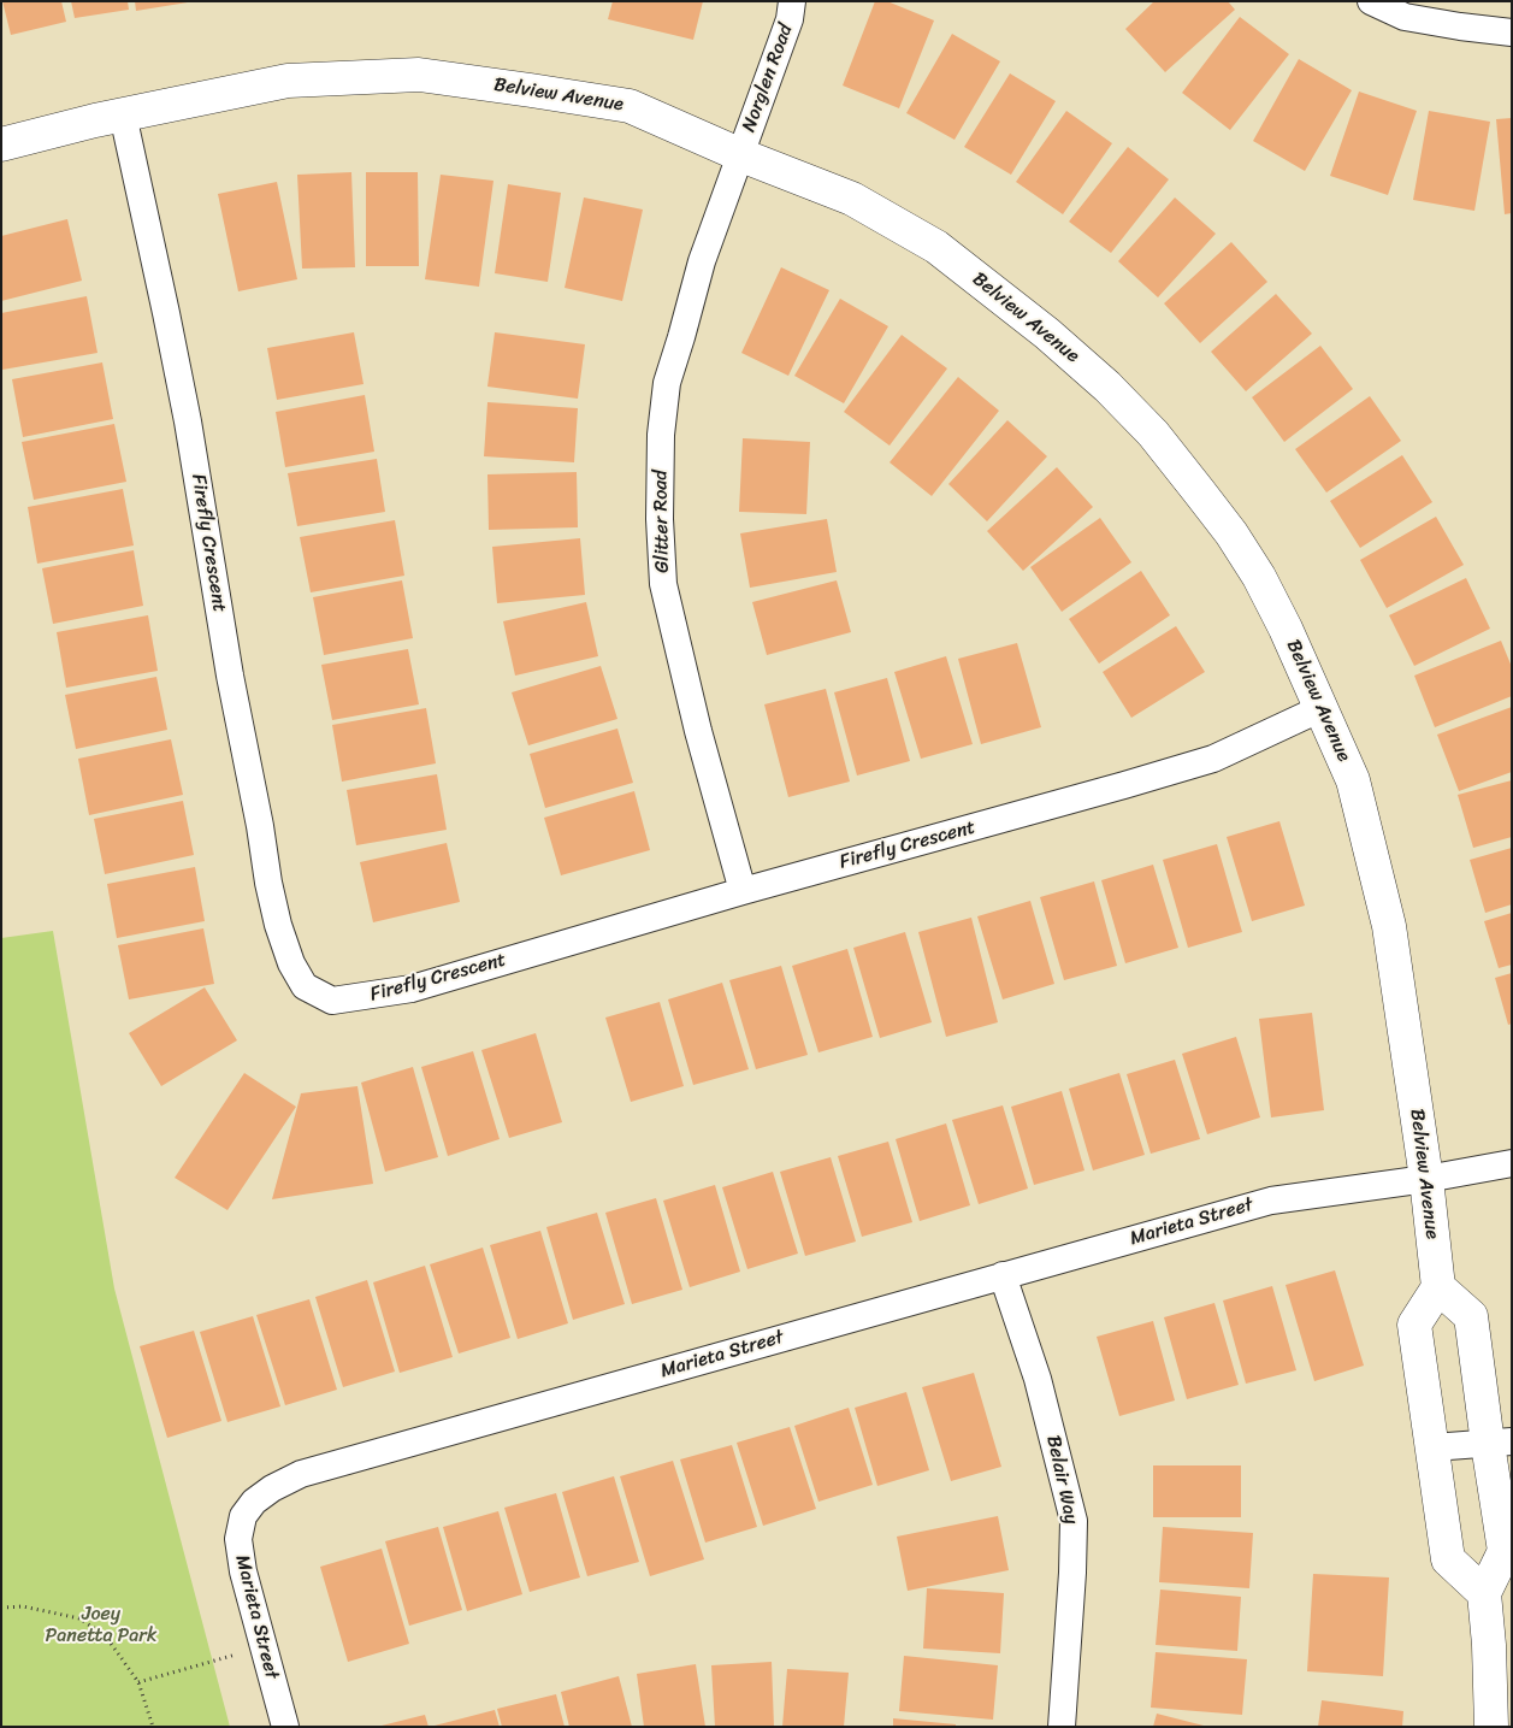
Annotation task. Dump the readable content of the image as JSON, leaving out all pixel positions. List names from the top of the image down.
{
  "streets": {
    "street": [
      "Norglen Road",
      "Belview Avenue",
      "Glitter Road",
      "Firefly Crescent",
      "Marieta Street",
      "Belair Way"
    ]
  },
  "crossings": [
    ["Norglen Road", "Belview Avenue"],
    ["Norglen Road", "Glitter Road"],
    ["Belview Avenue", "Glitter Road"],
    ["Belview Avenue", "Firefly Crescent"],
    ["Belview Avenue", "Marieta Street"],
    ["Glitter Road", "Firefly Crescent"],
    ["Marieta Street", "Belair Way"]
  ],
  "parks": ["Joey Panetta Park"]
}
